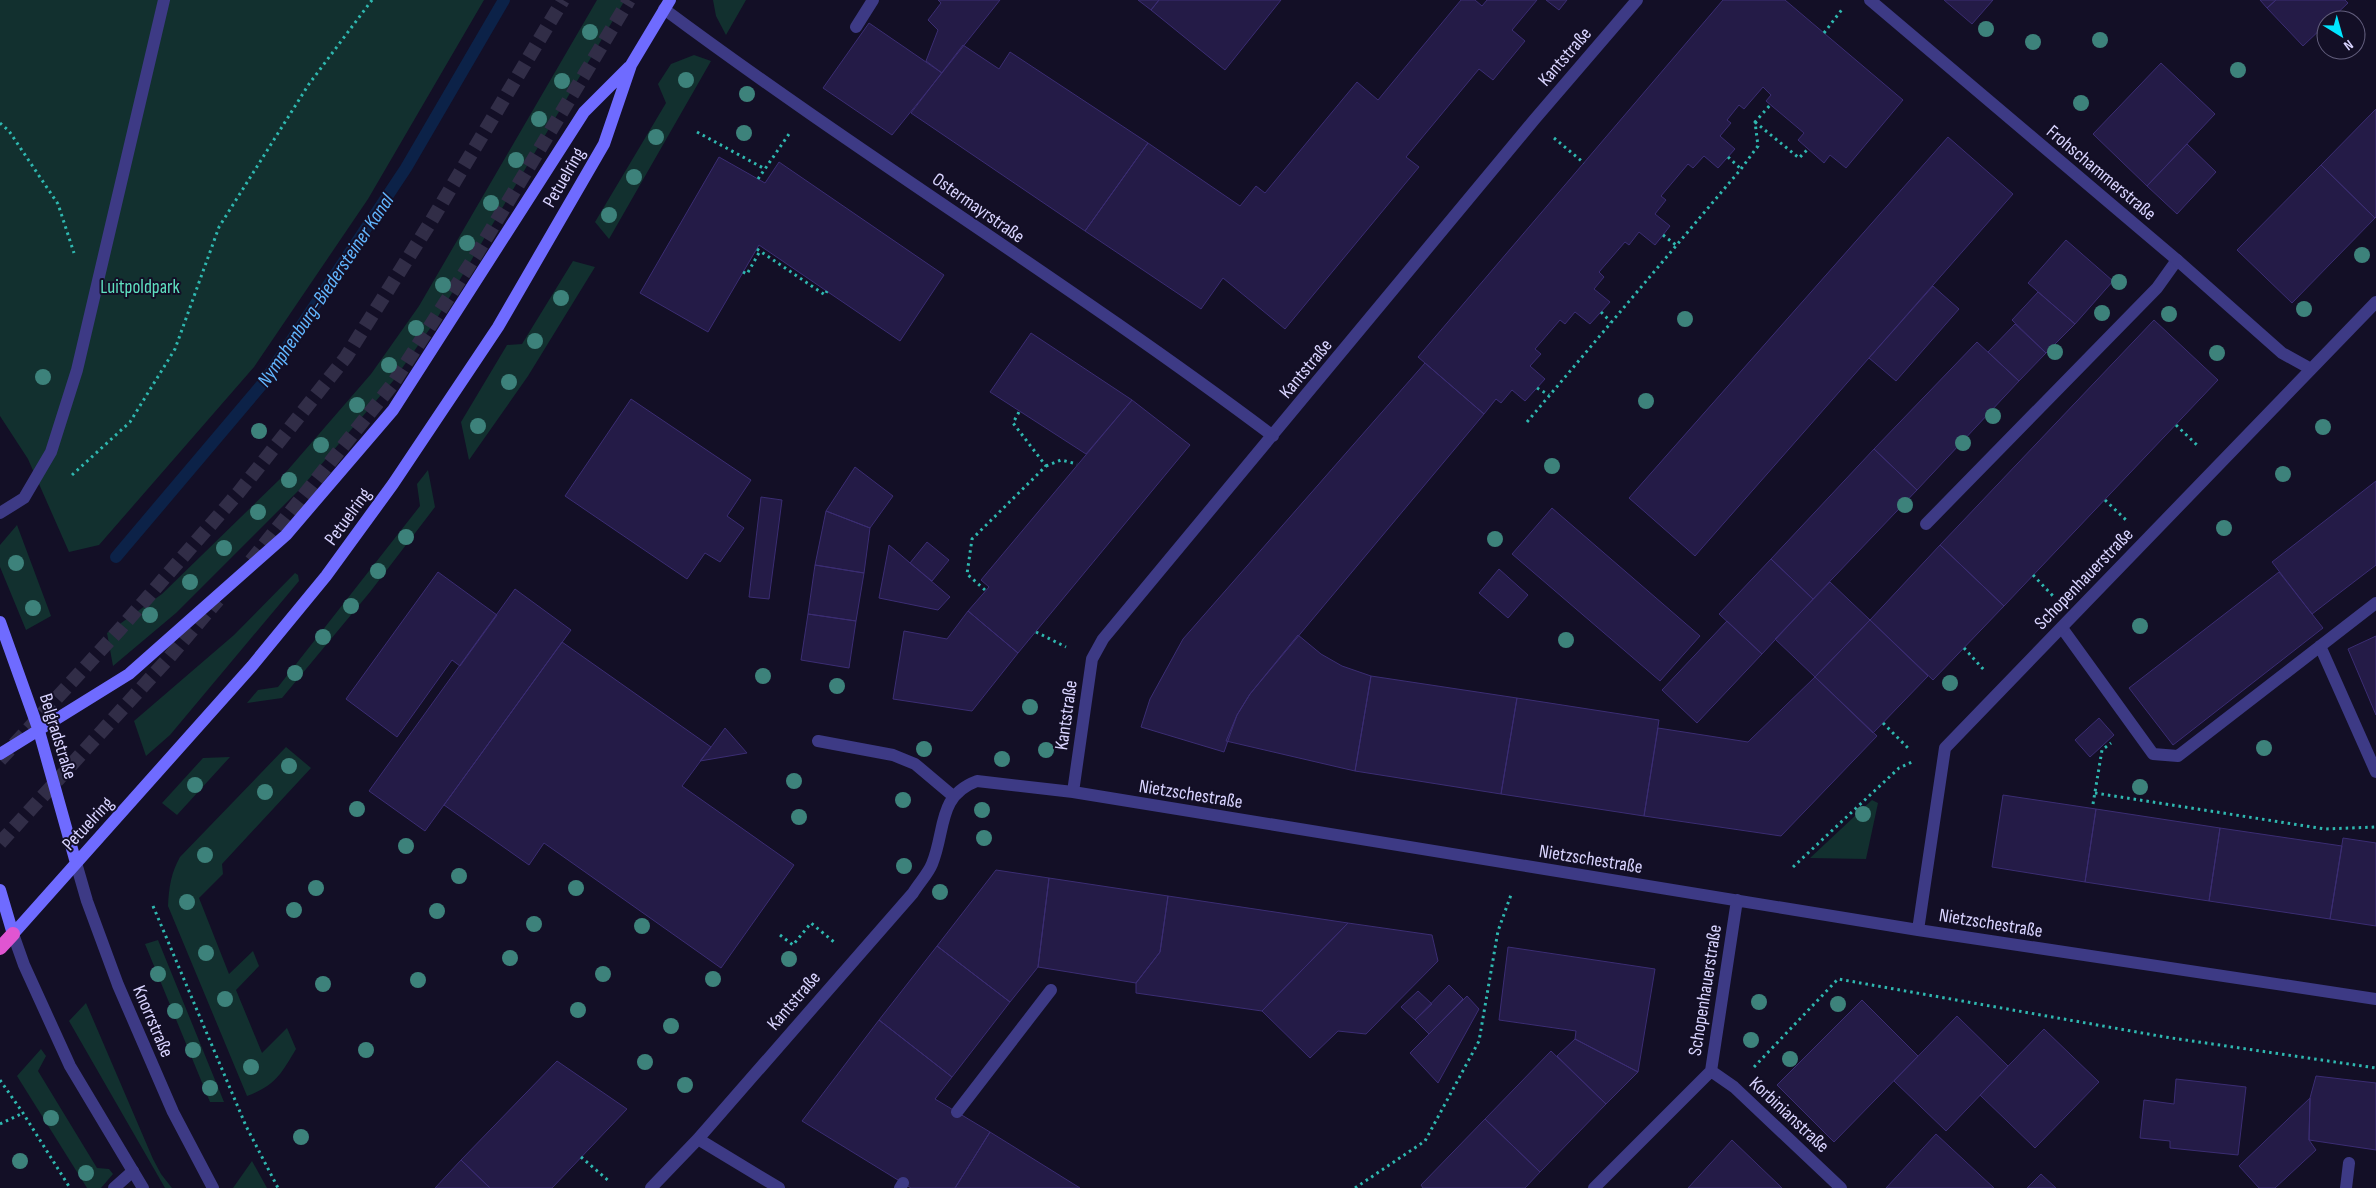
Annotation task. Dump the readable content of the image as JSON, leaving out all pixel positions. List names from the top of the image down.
{
  "streets": {
    "main road": ["Petuelring", "Belgradstraße"],
    "street": [
      "Kantstraße",
      "Frohschammerstraße",
      "Ostermayrstraße",
      "Schopenhauerstraße",
      "Nietzschestraße",
      "Knorrstraße",
      "Korbinianstraße"
    ]
  },
  "crossings": [
    ["Kantstraße", "Ostermayrstraße"],
    ["Kantstraße", "Nietzschestraße"],
    ["Frohschammerstraße", "Schopenhauerstraße"],
    ["Petuelring", "Ostermayrstraße"],
    ["Petuelring", "Belgradstraße"],
    ["Petuelring", "Knorrstraße"],
    ["Schopenhauerstraße", "Nietzschestraße"],
    ["Schopenhauerstraße", "Korbinianstraße"],
    ["Belgradstraße", "Knorrstraße"]
  ],
  "water": ["Nymphenburg-Biedersteiner Kanal"],
  "parks": ["Luitpoldpark"],
  "north": "bottom right"
}
